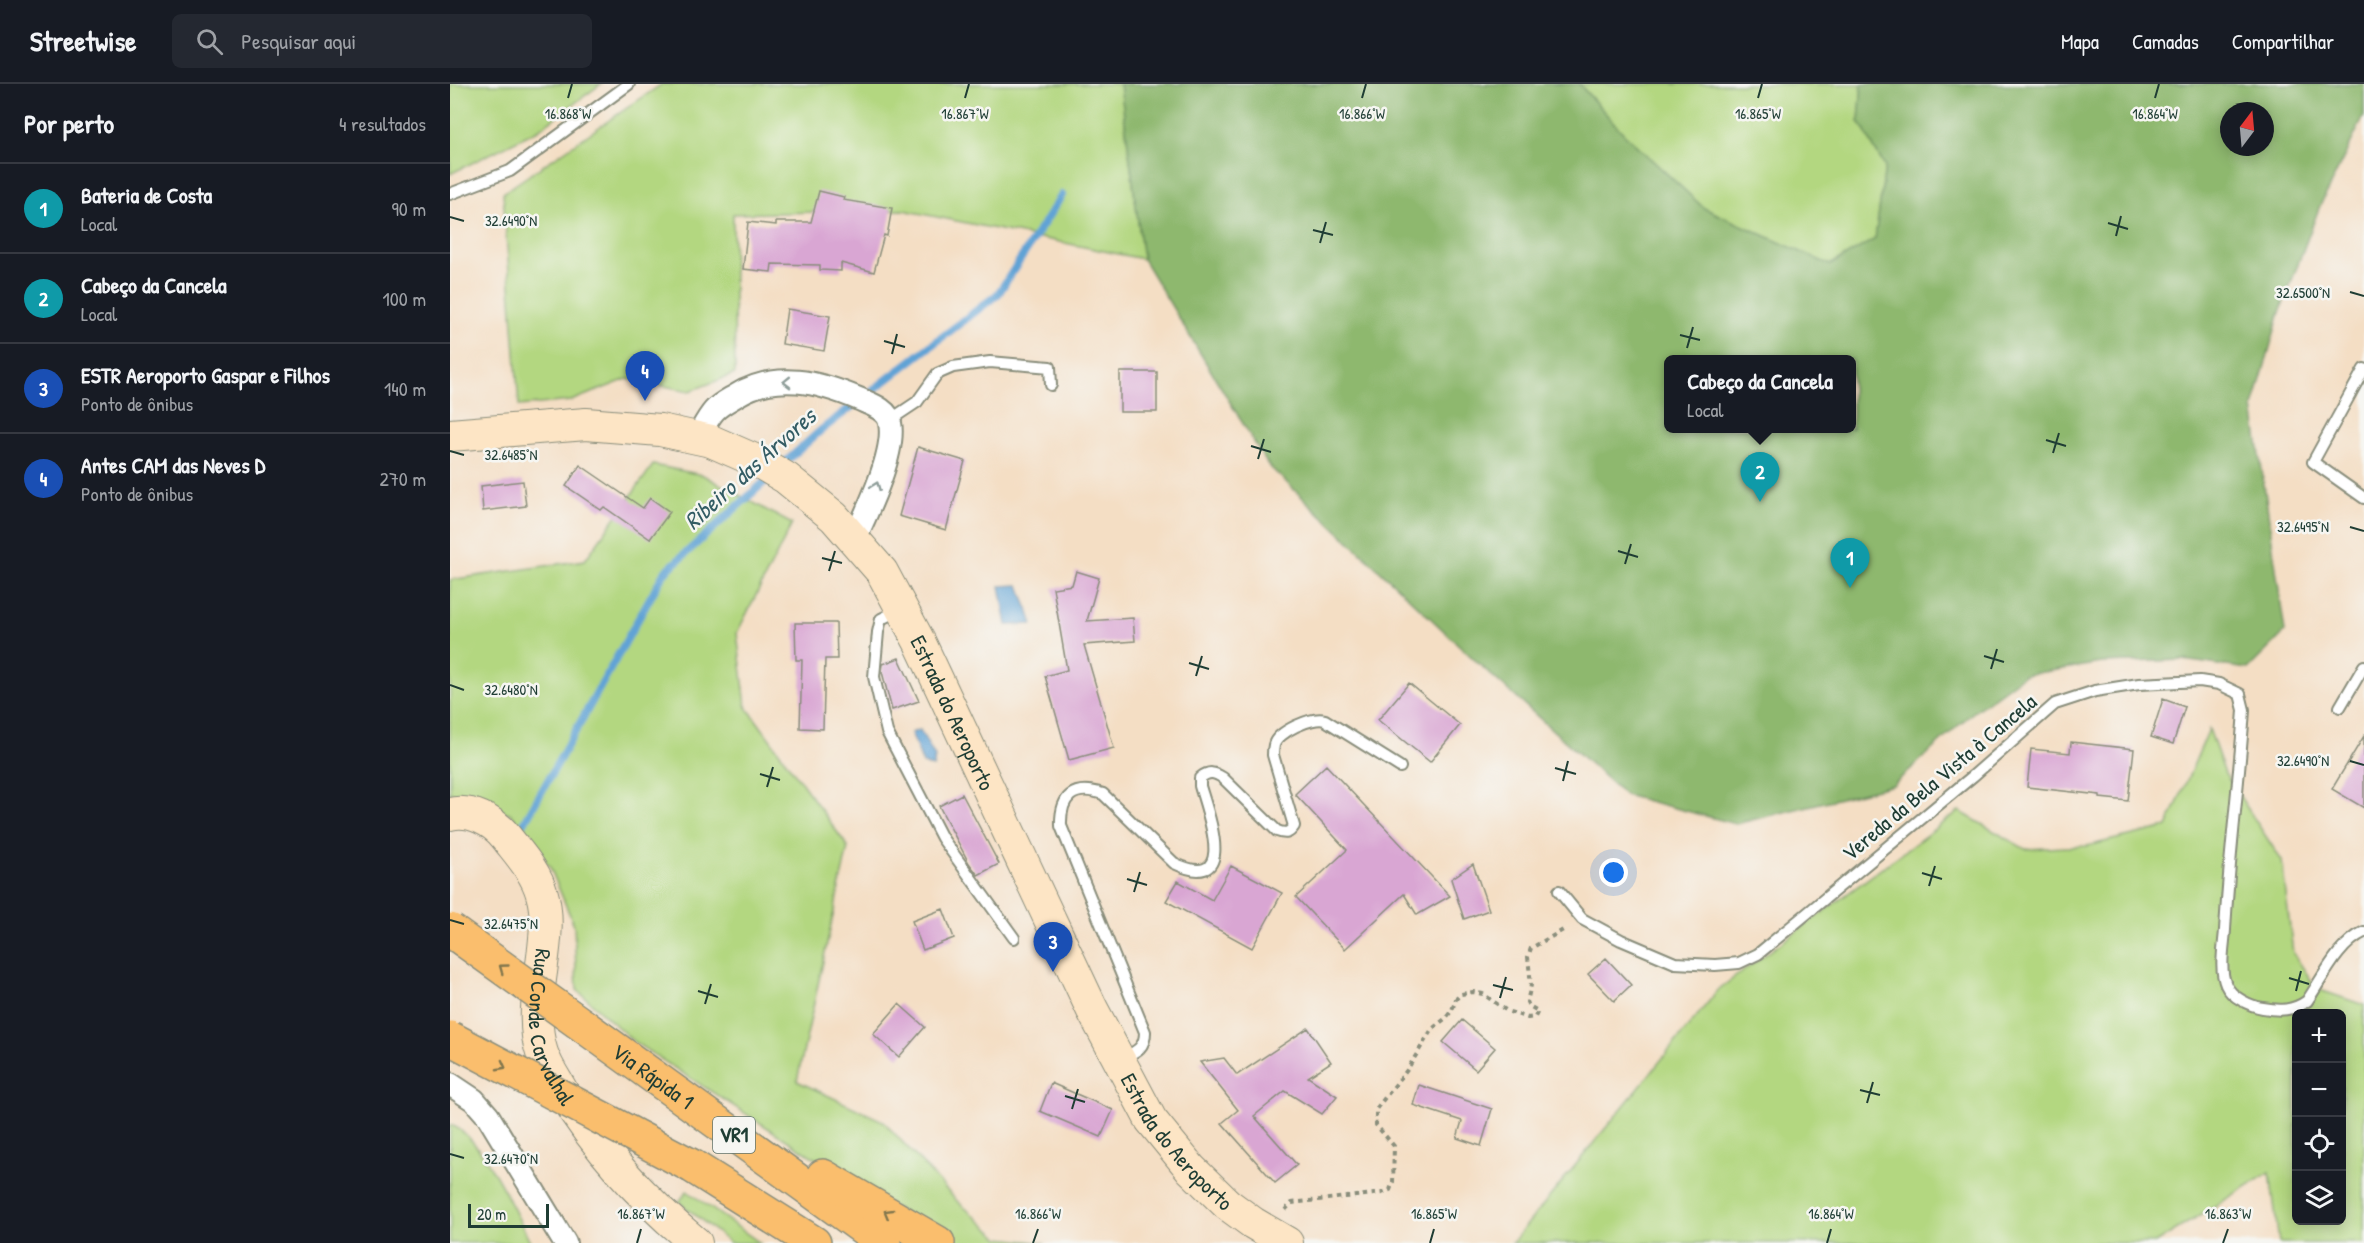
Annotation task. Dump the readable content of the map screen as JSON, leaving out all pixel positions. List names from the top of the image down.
{
  "streets": {
    "highway": ["Via Rápida 1", "VR1"],
    "main road": ["Estrada do Aeroporto", "Rua Conde Carvalhal"],
    "lane": ["Vereda da Bela Vista à Cancela"]
  },
  "water": ["Ribeiro das Árvores"],
  "scale_bar": "20 m",
  "north": "top",
  "page": {
    "header": "Streetwise",
    "search": "Pesquisar aqui",
    "nav": ["Mapa", "Camadas", "Compartilhar"],
    "heading": ["Por perto", "4 resultados"],
    "list": [
      {
        "mark": "1",
        "name": "Bateria de Costa",
        "note": "Local",
        "value": "90 m"
      },
      {
        "mark": "2",
        "name": "Cabeço da Cancela",
        "note": "Local",
        "value": "100 m"
      },
      {
        "mark": "3",
        "name": "ESTR Aeroporto Gaspar e Filhos",
        "note": "Ponto de ônibus",
        "value": "140 m"
      },
      {
        "mark": "4",
        "name": "Antes CAM das Neves D",
        "note": "Ponto de ônibus",
        "value": "270 m"
      }
    ],
    "pins": [
      "4",
      "2",
      "1",
      "3"
    ],
    "popup": ["Cabeço da Cancela", "Local"],
    "map_buttons": ["+", "−"],
    "scale": "20 m"
  },
  "coordinates": [
    "16.868°W",
    "16.867°W",
    "16.866°W",
    "16.865°W",
    "16.864°W",
    "32.6490°N",
    "32.6500°N",
    "32.6485°N",
    "32.6495°N",
    "32.6480°N",
    "32.6475°N",
    "32.6470°N",
    "16.863°W"
  ]
}
